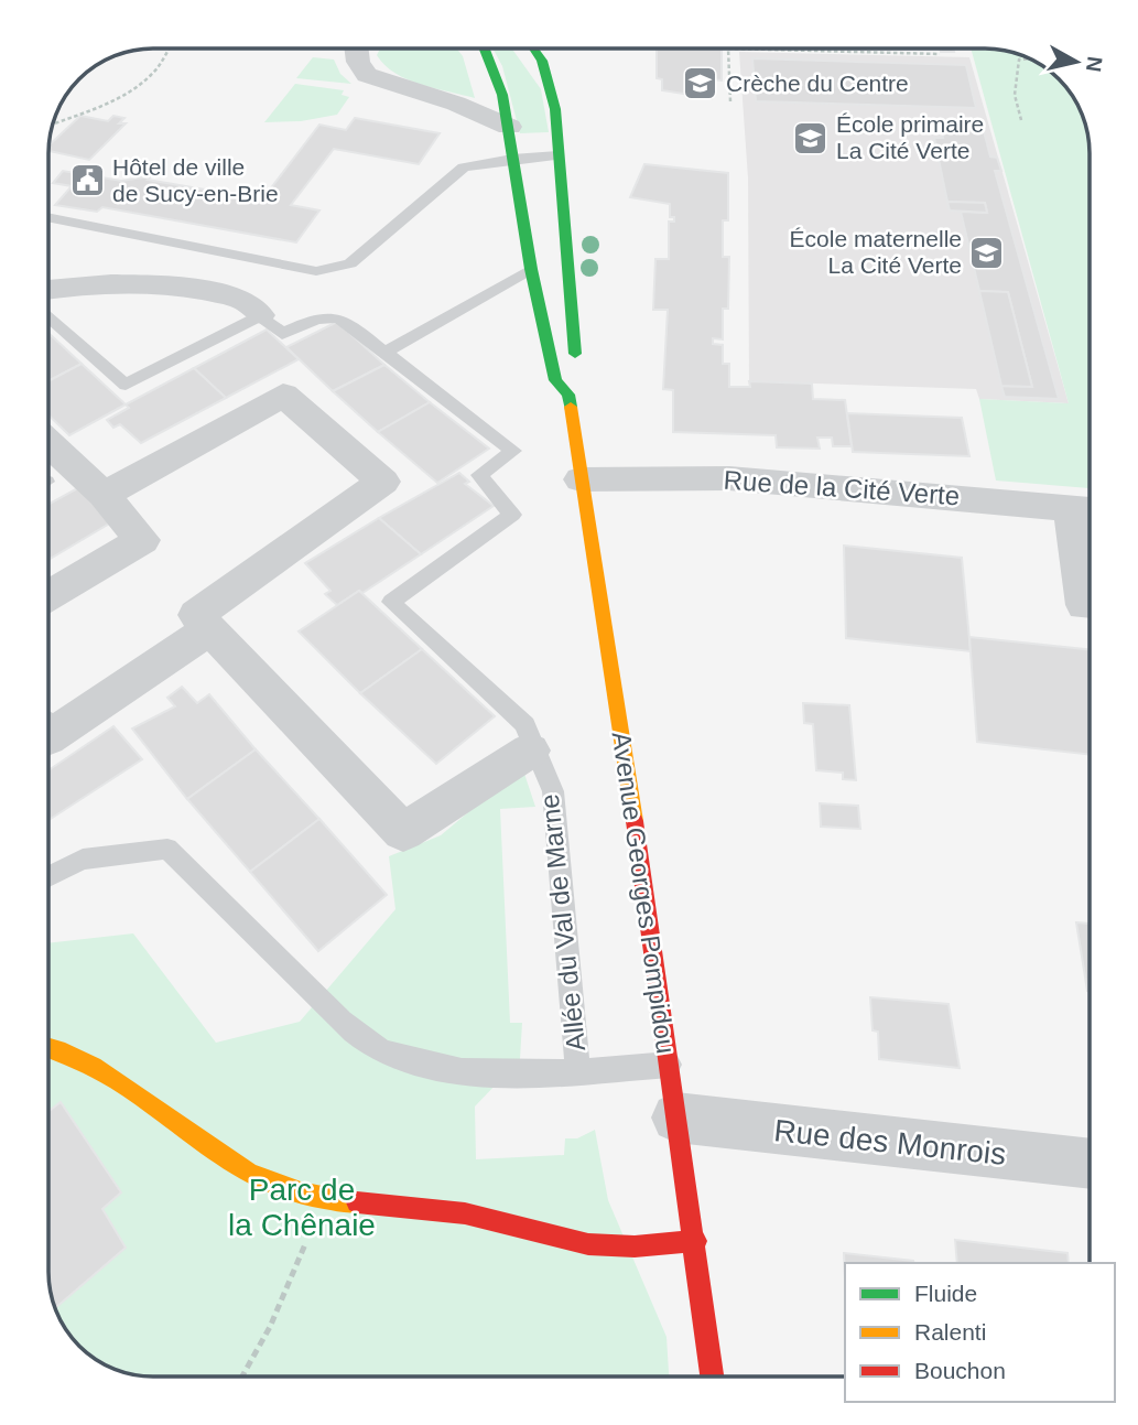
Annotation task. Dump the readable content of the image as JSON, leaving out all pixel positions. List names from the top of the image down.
{
  "streets": {
    "street": [
      "Rue de la Cité Verte",
      "Avenue Georges Pompidou",
      "Allée du Val de Marne",
      "Rue des Monrois"
    ]
  },
  "crossings": [
    ["Rue de la Cité Verte", "Avenue Georges Pompidou"],
    ["Avenue Georges Pompidou", "Allée du Val de Marne"],
    ["Avenue Georges Pompidou", "Rue des Monrois"]
  ],
  "parks": ["Parc de la Chênaie"],
  "places": {
    "school or university": ["Crèche du Centre", "École primaire La Cité Verte", "École maternelle La Cité Verte"],
    "public building": ["Hôtel de ville de Sucy-en-Brie"]
  },
  "legend": ["Fluide", "Ralenti", "Bouchon"],
  "north": "right"
}
